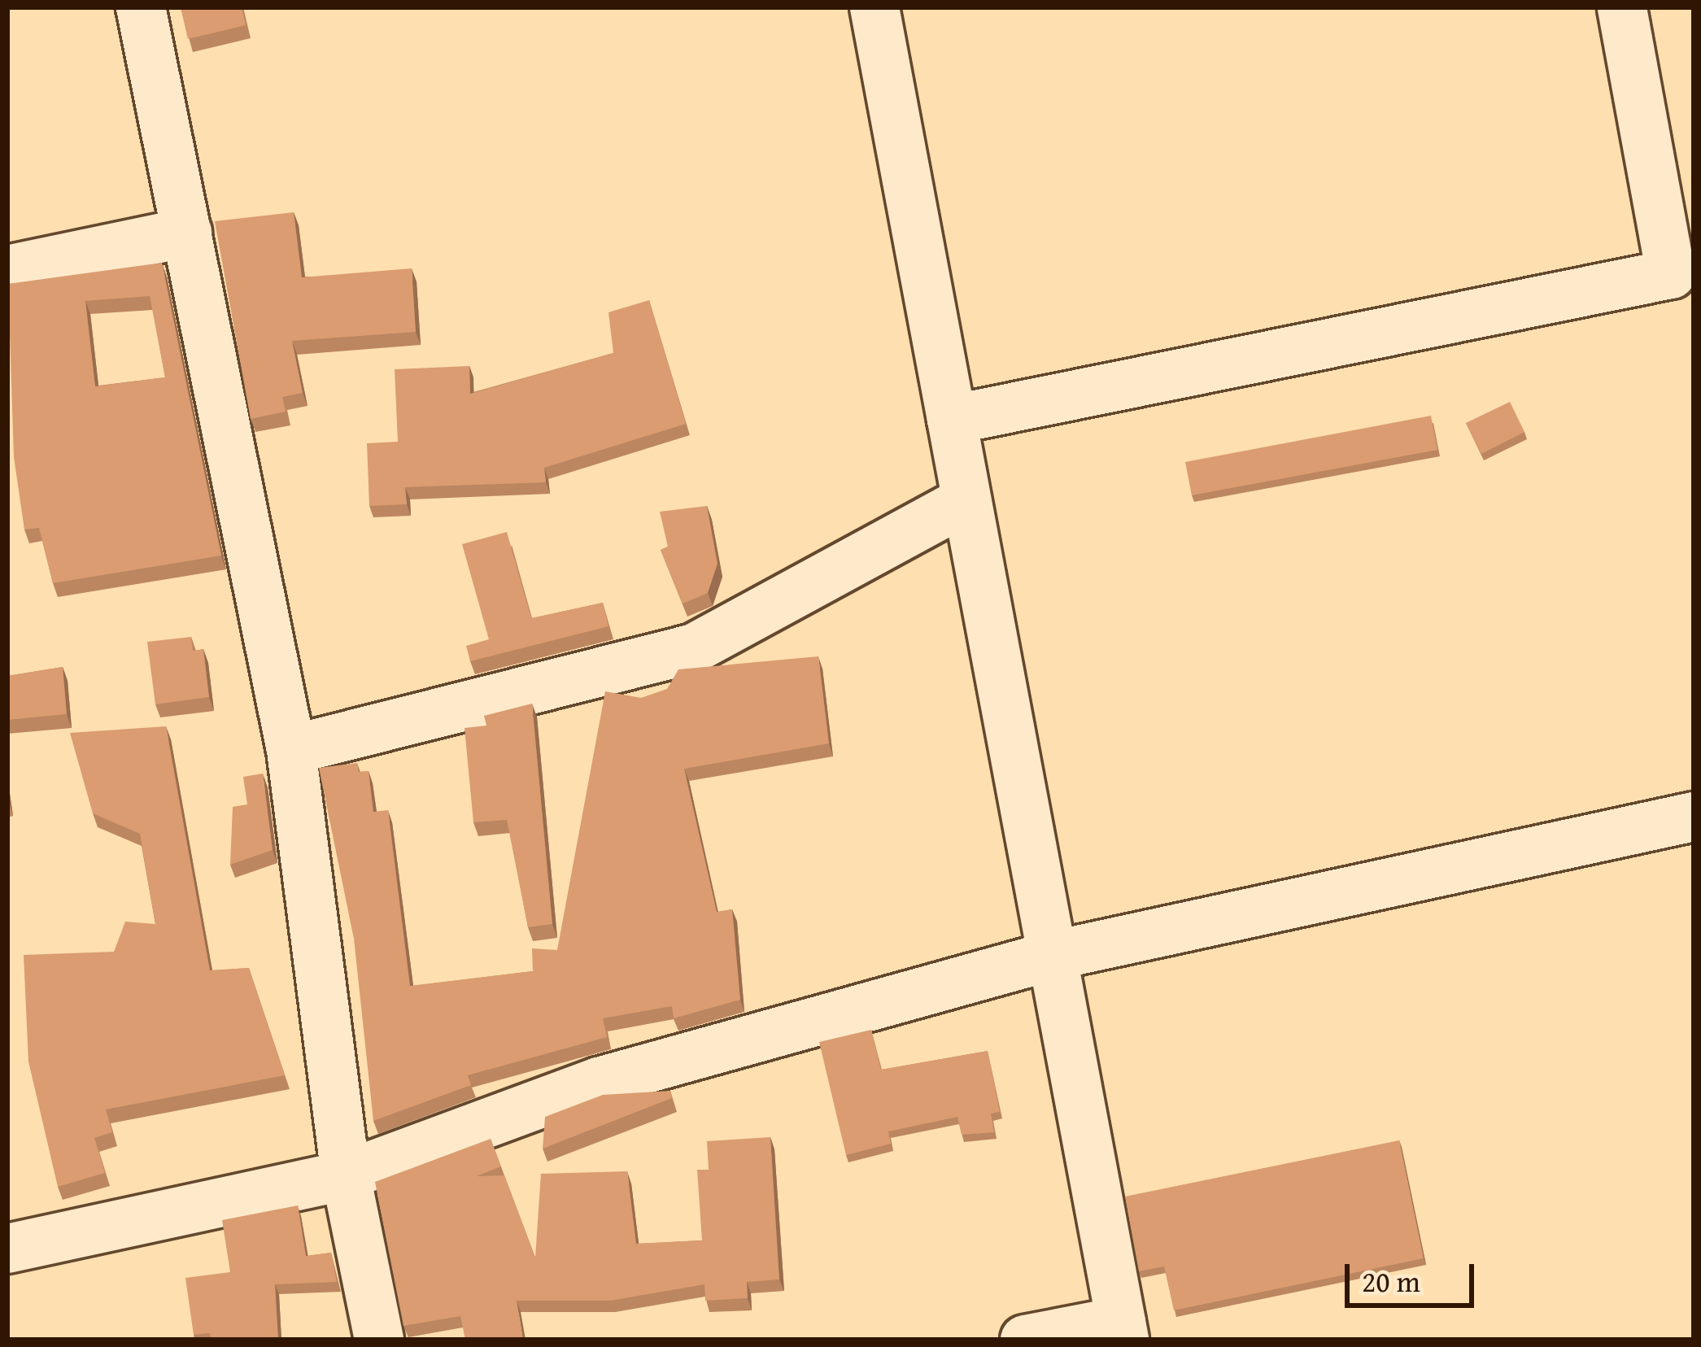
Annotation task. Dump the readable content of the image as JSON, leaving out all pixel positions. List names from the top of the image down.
{
  "scale_bar": "20 m"
}
